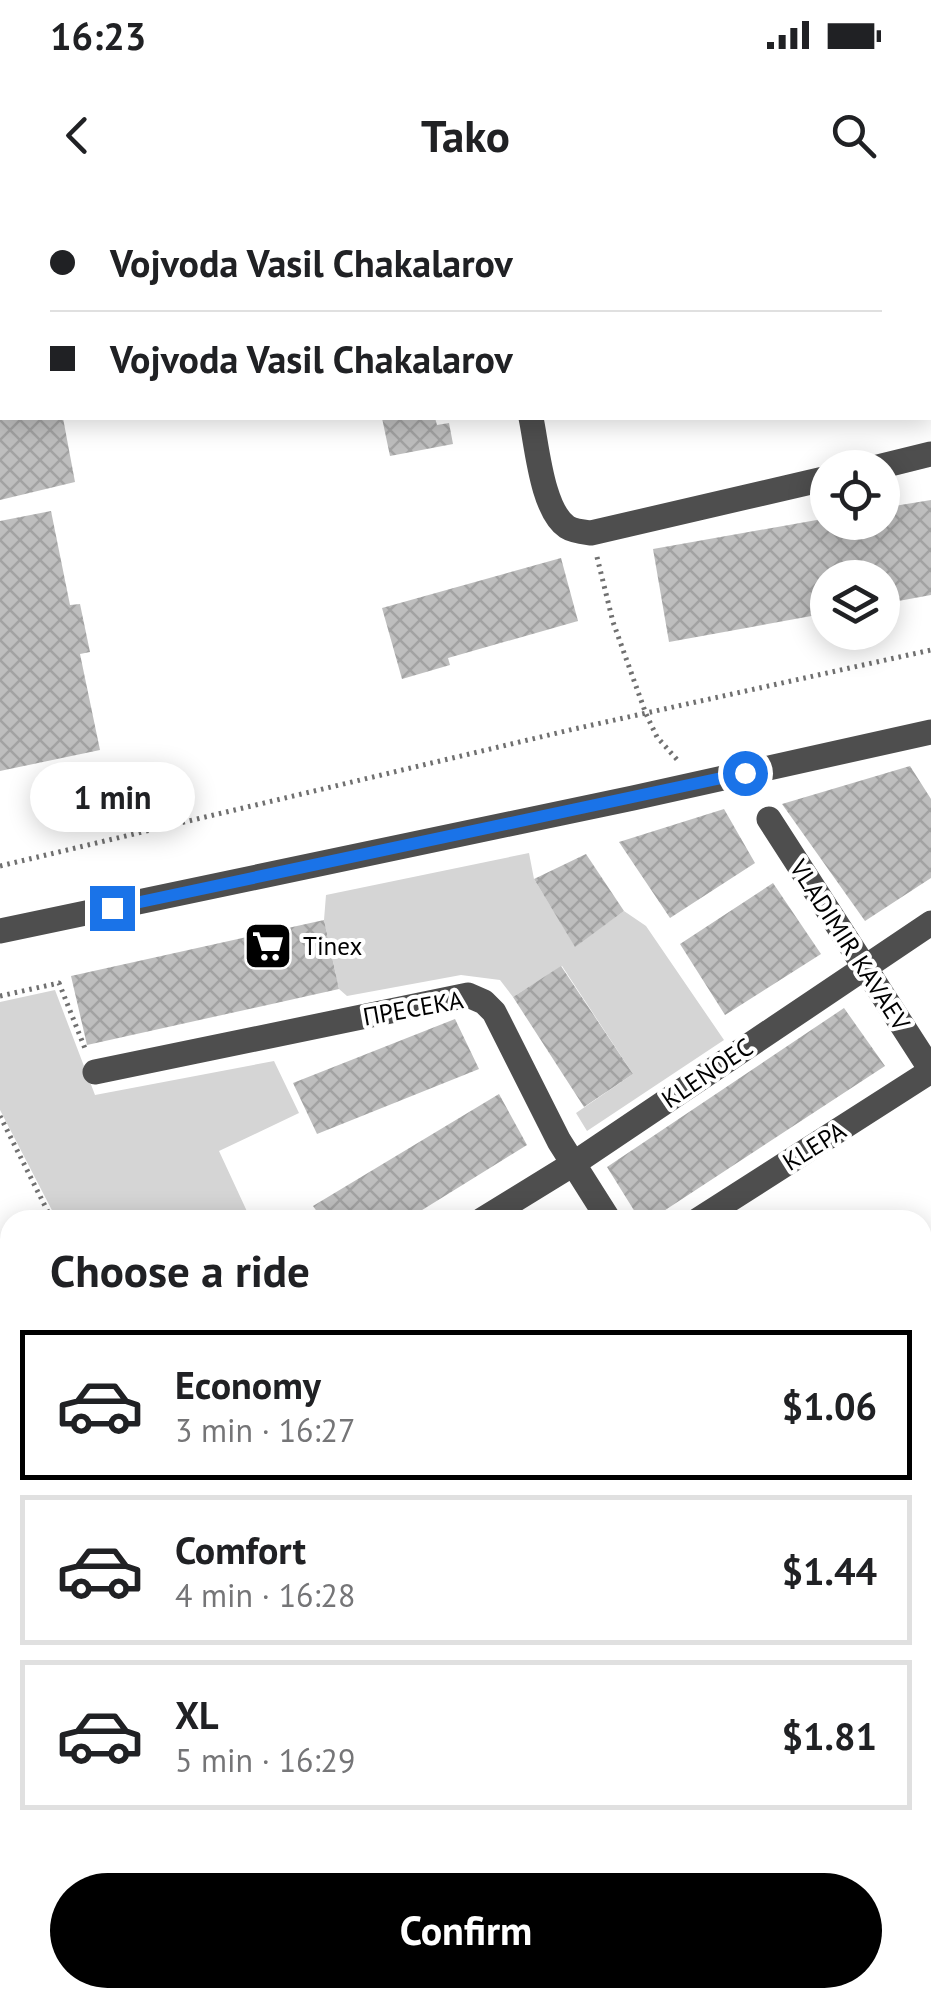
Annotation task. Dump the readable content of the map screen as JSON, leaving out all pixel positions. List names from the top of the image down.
{
  "streets": {
    "street": [
      "VLADIMIR KAVAEV",
      "ПРЕСЕКА",
      "KLENOEC",
      "KLEPA"
    ]
  },
  "crossings": [
    ["VLADIMIR KAVAEV", "KLENOEC"],
    ["VLADIMIR KAVAEV", "KLEPA"],
    ["ПРЕСЕКА", "KLENOEC"]
  ],
  "places": {
    "supermarket": ["Tinex"]
  },
  "page": {
    "status": "16:23",
    "header": "Tako",
    "banner": ["Vojvoda Vasil Chakalarov", "Vojvoda Vasil Chakalarov"],
    "bubble": "1 min",
    "heading": "Choose a ride",
    "list": [
      {
        "name": "Economy",
        "note": "3 min · 16:27",
        "value": "$1.06"
      },
      {
        "name": "Comfort",
        "note": "4 min · 16:28",
        "value": "$1.44"
      },
      {
        "name": "XL",
        "note": "5 min · 16:29",
        "value": "$1.81"
      }
    ],
    "buttons": "Confirm"
  }
}
